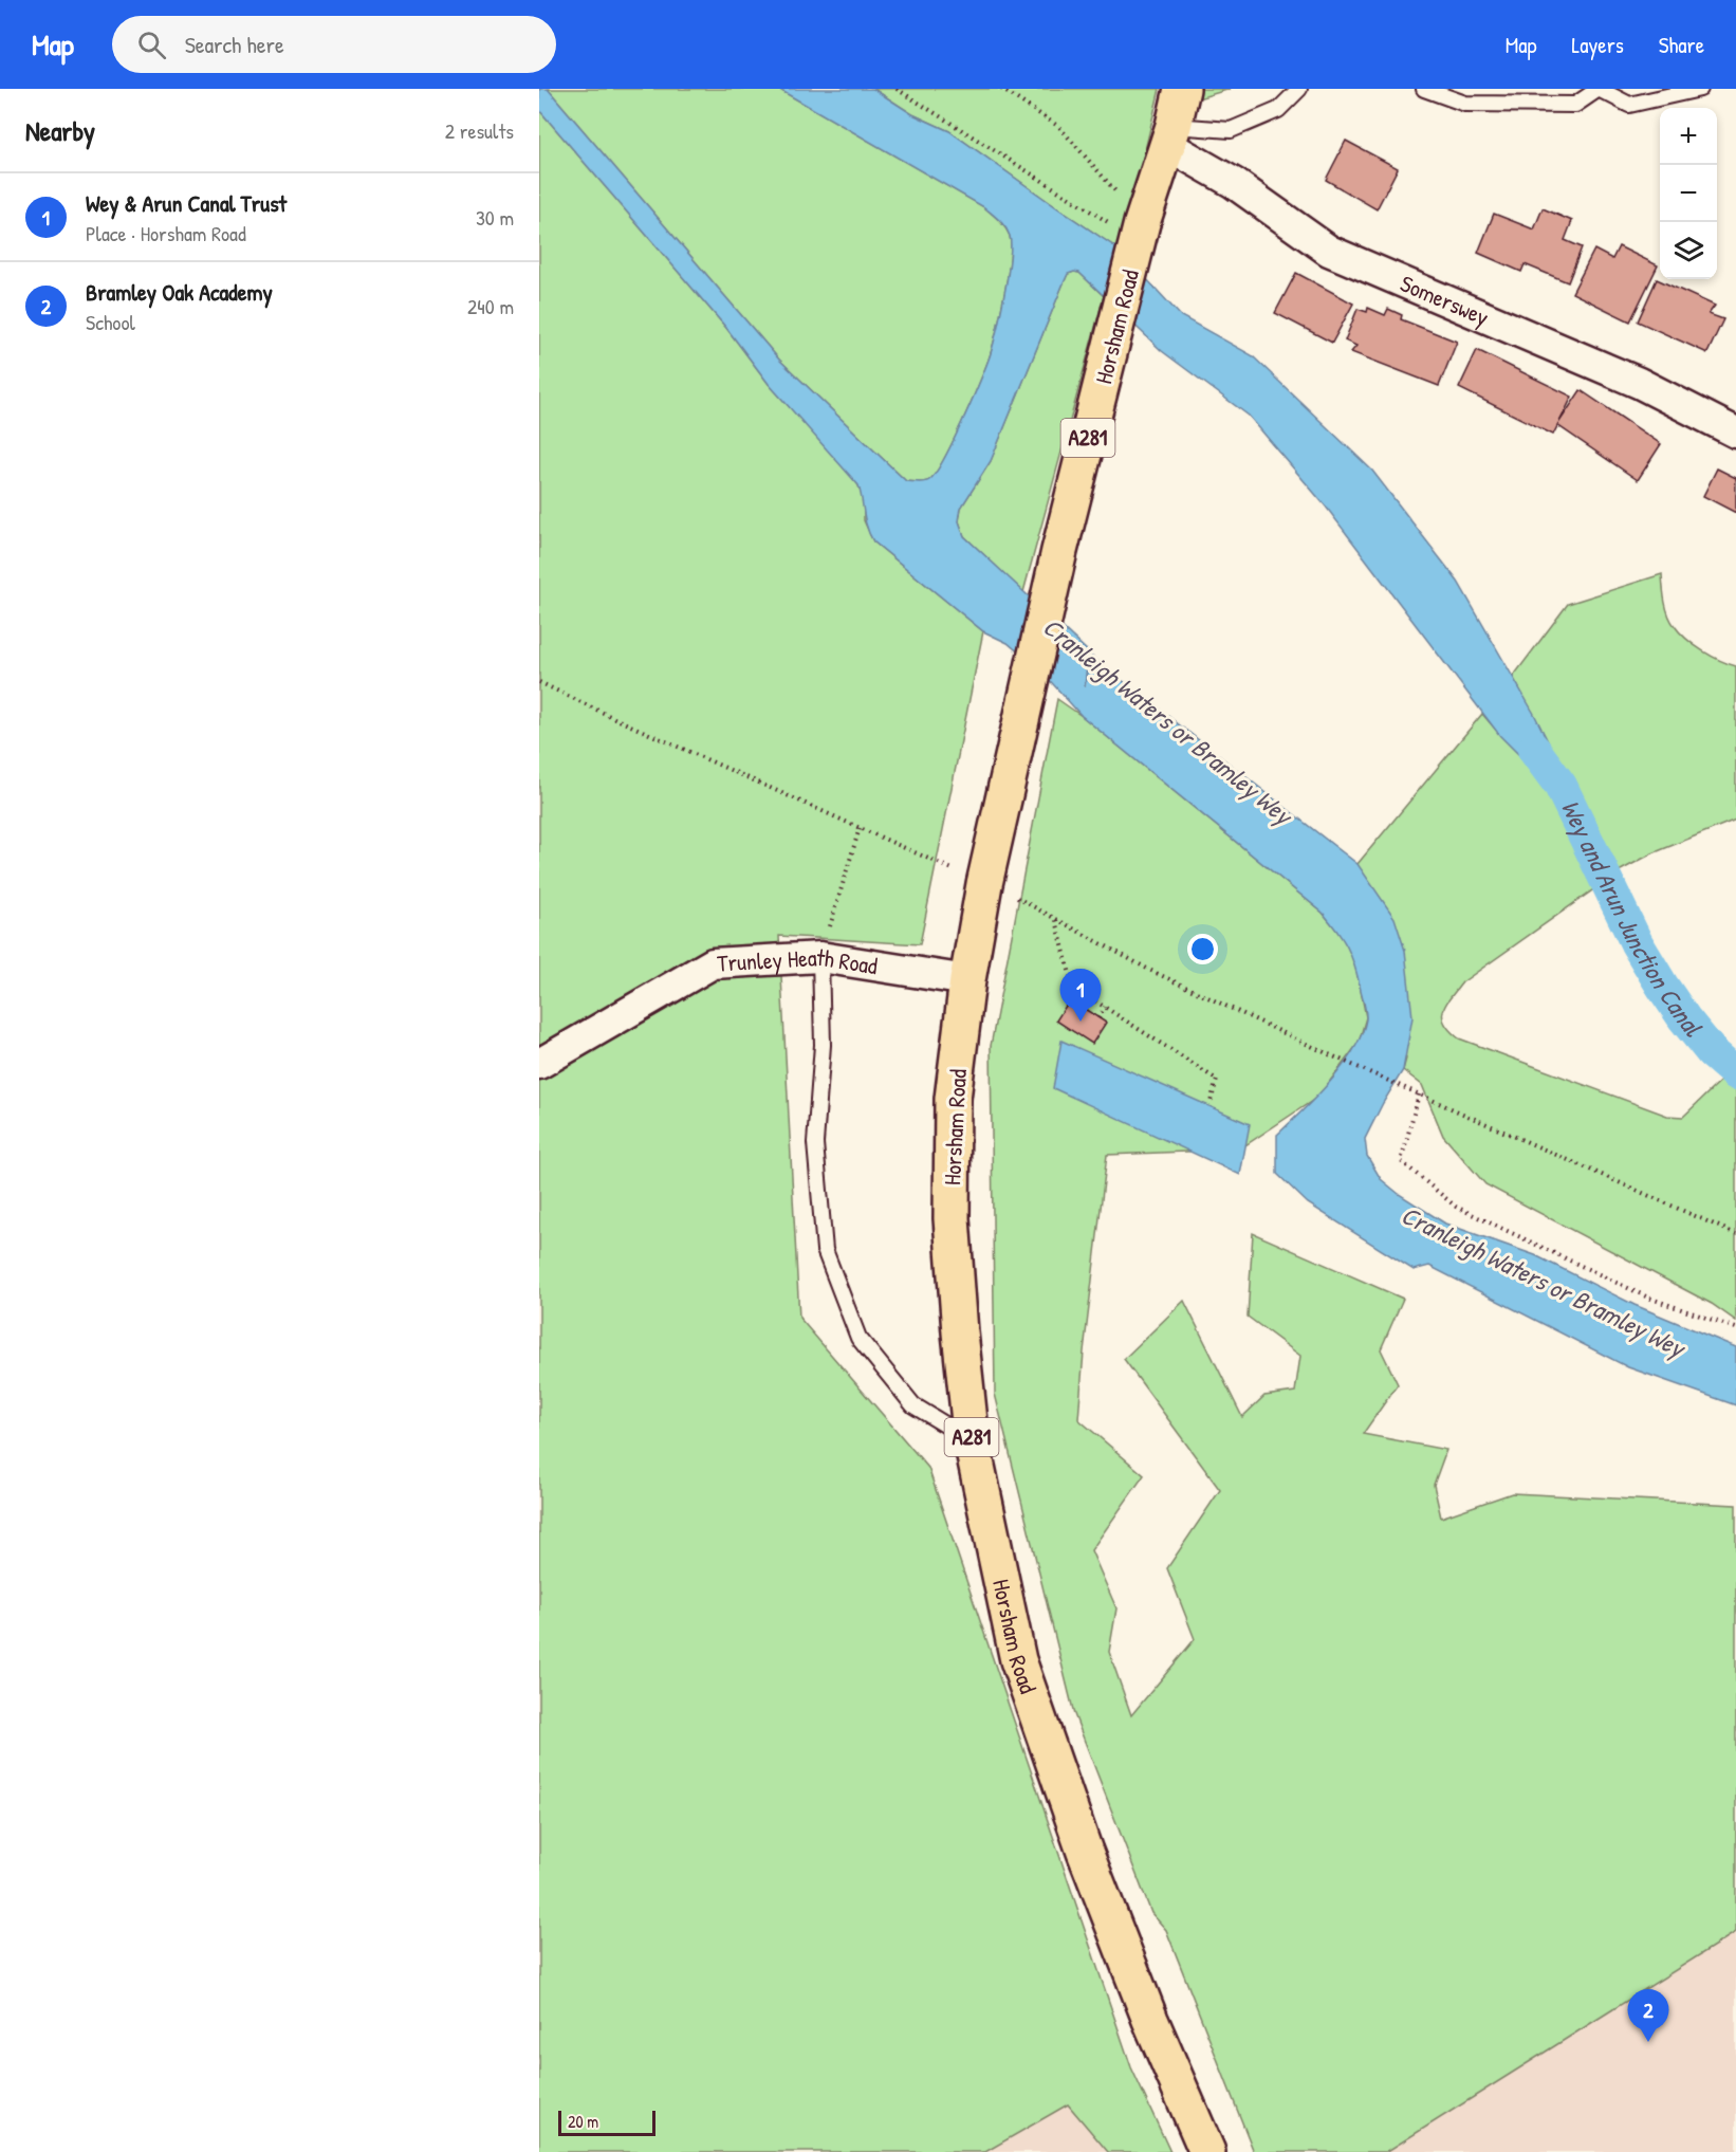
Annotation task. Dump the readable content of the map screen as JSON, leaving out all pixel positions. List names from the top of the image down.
{
  "streets": {
    "main road": ["Horsham Road", "A281"],
    "street": ["Somerswey", "Trunley Heath Road"]
  },
  "crossings": [
    ["Somerswey", "Horsham Road"],
    ["Horsham Road", "Trunley Heath Road"]
  ],
  "water": ["Cranleigh Waters or Bramley Wey", "Wey and Arun Junction Canal"],
  "scale_bar": "20 m",
  "page": {
    "header": "Map",
    "search": "Search here",
    "nav": ["Map", "Layers", "Share"],
    "heading": ["Nearby", "2 results"],
    "map_buttons": ["+", "−"],
    "list": [
      {
        "mark": "1",
        "name": "Wey & Arun Canal Trust",
        "note": "Place · Horsham Road",
        "value": "30 m"
      },
      {
        "mark": "2",
        "name": "Bramley Oak Academy",
        "note": "School",
        "value": "240 m"
      }
    ],
    "pins": ["1", "2"],
    "scale": "20 m"
  }
}
